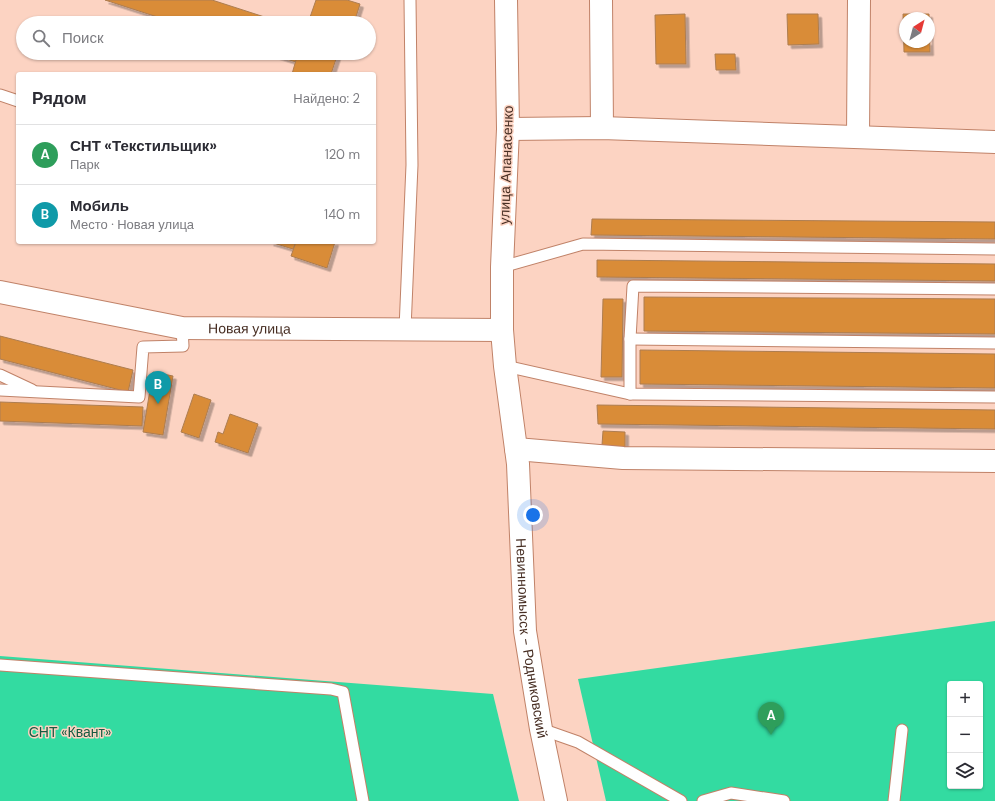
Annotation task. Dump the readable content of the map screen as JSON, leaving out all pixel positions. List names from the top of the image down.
{
  "streets": {
    "street": ["улица Апанасенко", "Новая улица", "Невинномысск - Родниковский"]
  },
  "crossings": [
    ["улица Апанасенко", "Новая улица"],
    ["улица Апанасенко", "Невинномысск - Родниковский"],
    ["Новая улица", "Невинномысск - Родниковский"]
  ],
  "parks": ["СНТ «Квант»"],
  "north": "top right",
  "page": {
    "search": "Поиск",
    "heading": ["Рядом", "Найдено: 2"],
    "list": [
      {
        "mark": "A",
        "name": "СНТ «Текстильщик»",
        "note": "Парк",
        "value": "120 m"
      },
      {
        "mark": "B",
        "name": "Мобиль",
        "note": "Место · Новая улица",
        "value": "140 m"
      }
    ],
    "pins": ["B", "A"],
    "map_buttons": ["+", "−"]
  }
}
